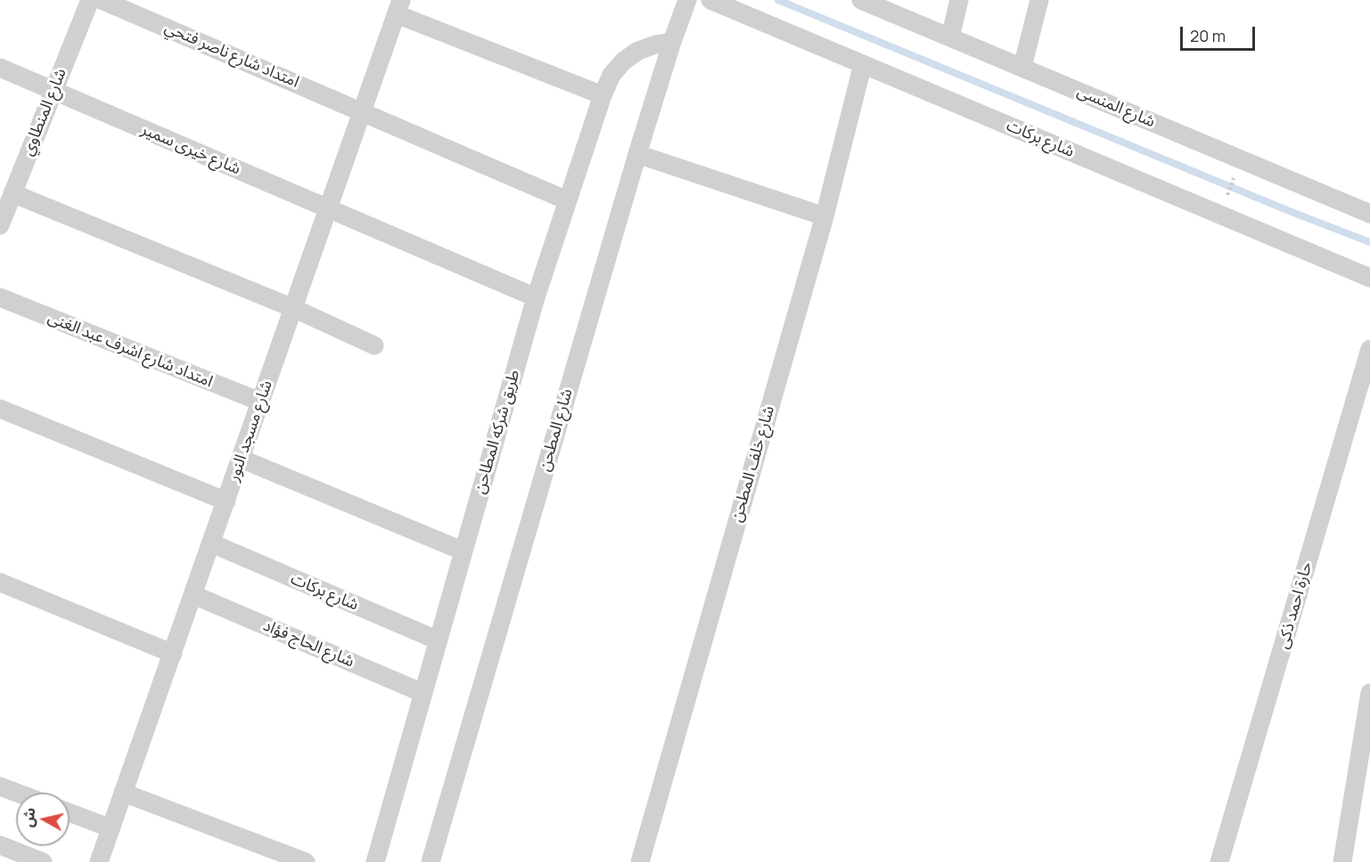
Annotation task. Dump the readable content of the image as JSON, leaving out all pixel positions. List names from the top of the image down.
{
  "streets": {
    "street": [
      "امتداد شارع ناصر فتحي",
      "شارع المنسى",
      "شارع المنطاوي",
      "شارع بركات",
      "شارع خيرى سمير",
      "امتداد شارع اشرف عبد الغنى",
      "شارع المطحن",
      "شارع مسجد النور",
      "طريق شركه المطاحن",
      "شارع خلف المطحن",
      "حارة احمد ذكى",
      "شارع الحاج فؤاد"
    ]
  },
  "crossings": [
    ["امتداد شارع ناصر فتحي", "شارع مسجد النور"],
    ["امتداد شارع ناصر فتحي", "طريق شركه المطاحن"],
    ["شارع المنطاوي", "شارع خيرى سمير"],
    ["شارع بركات", "شارع مسجد النور"],
    ["شارع بركات", "طريق شركه المطاحن"],
    ["شارع بركات", "شارع خلف المطحن"],
    ["شارع خيرى سمير", "شارع مسجد النور"],
    ["شارع خيرى سمير", "طريق شركه المطاحن"],
    ["امتداد شارع اشرف عبد الغنى", "شارع مسجد النور"],
    ["شارع المطحن", "طريق شركه المطاحن"],
    ["شارع مسجد النور", "شارع الحاج فؤاد"],
    ["طريق شركه المطاحن", "شارع الحاج فؤاد"]
  ],
  "scale_bar": "20 m",
  "north": "left"
}
